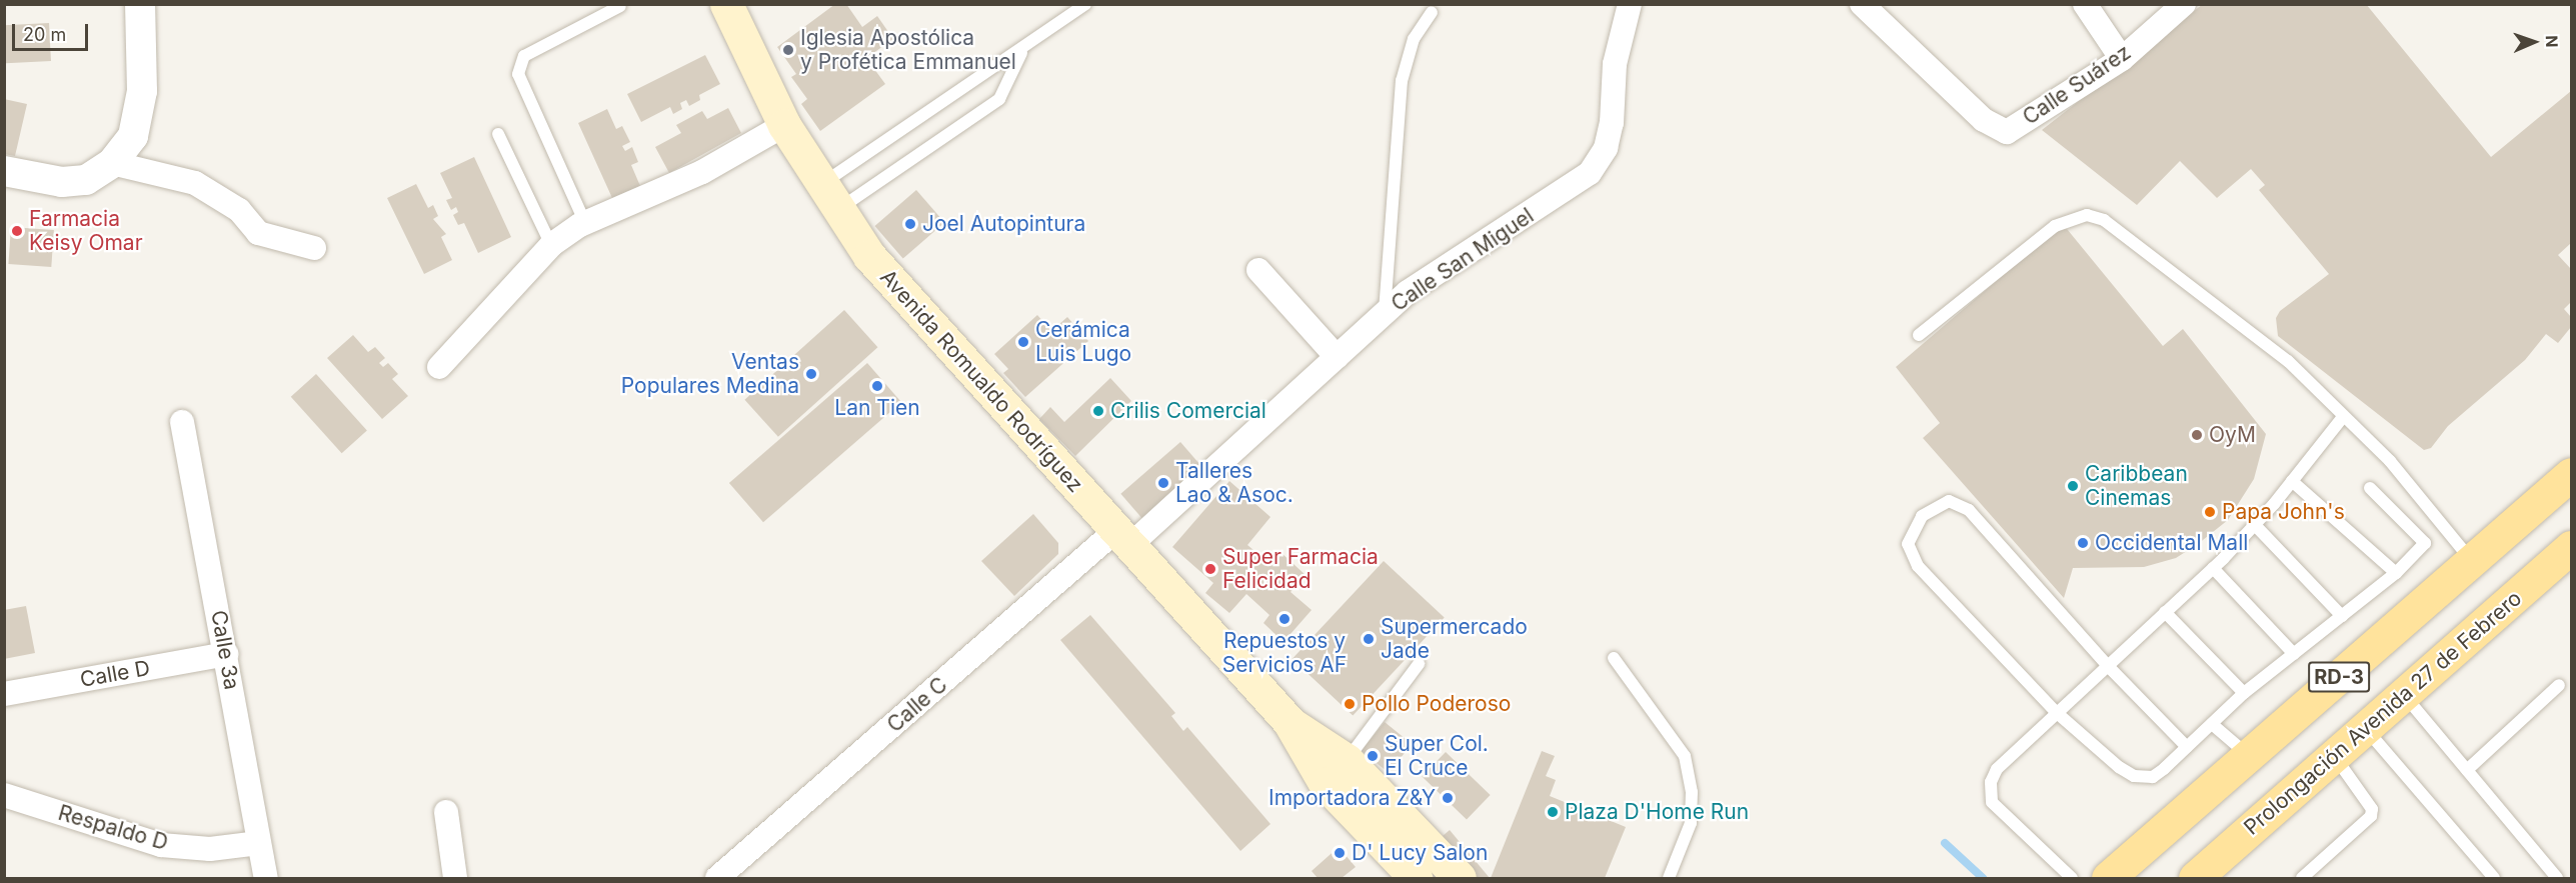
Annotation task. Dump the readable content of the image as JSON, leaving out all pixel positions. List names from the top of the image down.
{
  "streets": {
    "main road": ["Avenida Romualdo Rodríguez", "RD-3", "Prolongación Avenida 27 de Febrero"],
    "street": [
      "Calle Suárez",
      "Calle San Miguel",
      "Calle 3a",
      "Calle D",
      "Calle C",
      "Respaldo D"
    ]
  },
  "crossings": [
    ["Calle San Miguel", "Avenida Romualdo Rodríguez"],
    ["Calle San Miguel", "Calle C"],
    ["Avenida Romualdo Rodríguez", "Calle C"],
    ["Calle 3a", "Calle D"],
    ["Calle 3a", "Respaldo D"]
  ],
  "places": [
    "Iglesia Apostólica y Profética Emmanuel",
    "Joel Autopintura",
    "Farmacia Keisy Omar",
    "Cerámica Luis Lugo",
    "Ventas Populares Medina",
    "Lan Tien",
    "Crilis Comercial",
    "OyM",
    "Talleres Lao & Asoc.",
    "Caribbean Cinemas",
    "Papa John's",
    "Occidental Mall",
    "Super Farmacia Felicidad",
    "Repuestos y Servicios AF",
    "Supermercado Jade",
    "Pollo Poderoso",
    "Super Col. El Cruce",
    "Importadora Z&Y",
    "Plaza D'Home Run",
    "D' Lucy Salon"
  ],
  "scale_bar": "20 m",
  "north": "right"
}
